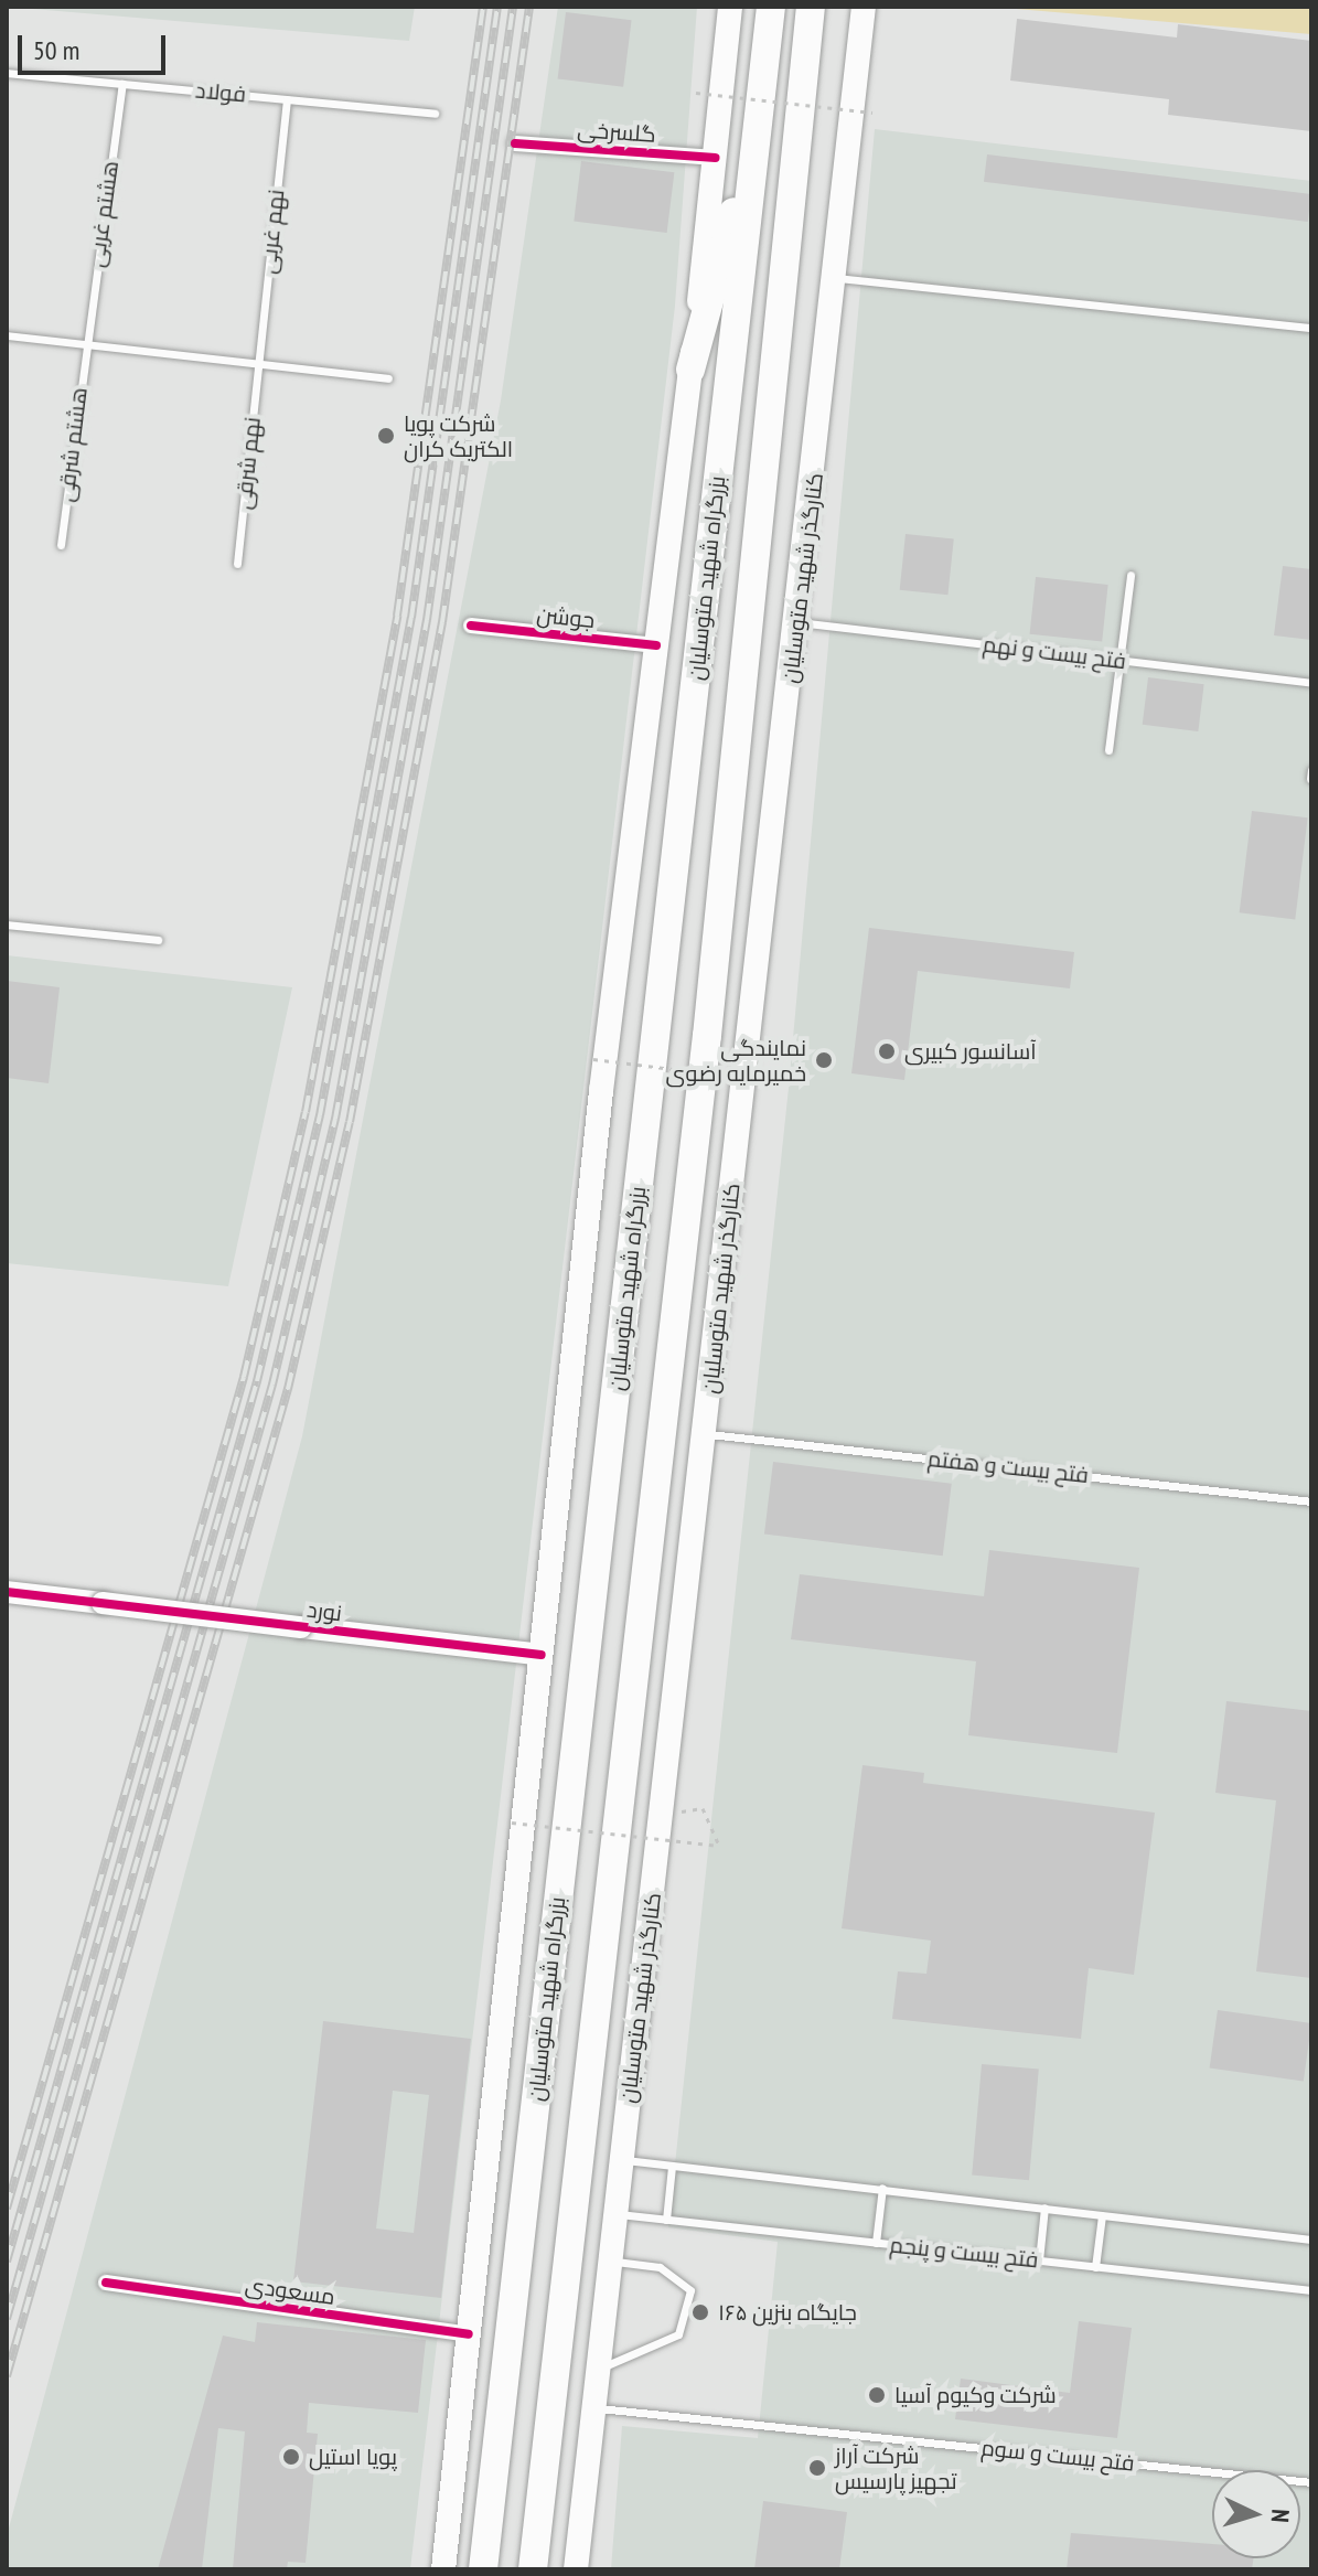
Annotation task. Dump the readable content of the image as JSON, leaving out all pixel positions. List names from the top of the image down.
{
  "streets": {
    "highway": ["بزرگراه شهید متوسلیان"],
    "main road": ["کنارگذر شهید متوسلیان"],
    "street": [
      "گلسرخی",
      "جوشن",
      "نورد",
      "مسعودی"
    ],
    "lane": [
      "فولاد",
      "هشتم غربی",
      "نهم غربی",
      "هشتم شرقی",
      "نهم شرقی",
      "فتح بیست و نهم",
      "فتح بیست و هفتم",
      "فتح بیست و پنجم",
      "فتح بیست و سوم"
    ]
  },
  "crossings": [
    ["فولاد", "هشتم غربی"],
    ["فولاد", "نهم غربی"],
    ["هشتم غربی", "هشتم شرقی"],
    ["نهم غربی", "نهم شرقی"],
    ["کنارگذر شهید متوسلیان", "فتح بیست و نهم"],
    ["کنارگذر شهید متوسلیان", "فتح بیست و هفتم"],
    ["کنارگذر شهید متوسلیان", "فتح بیست و پنجم"],
    ["کنارگذر شهید متوسلیان", "فتح بیست و سوم"]
  ],
  "places": [
    "شرکت پویا الکتریک کران",
    "آسانسور کبیری",
    "نمایندگی خمیرمایه رضوی",
    "جایگاه بنزین ۱۶۵",
    "شرکت وکیوم آسیا",
    "پویا استیل",
    "شرکت آراز تجهیز پارسیس"
  ],
  "scale_bar": "50 m",
  "north": "right"
}
